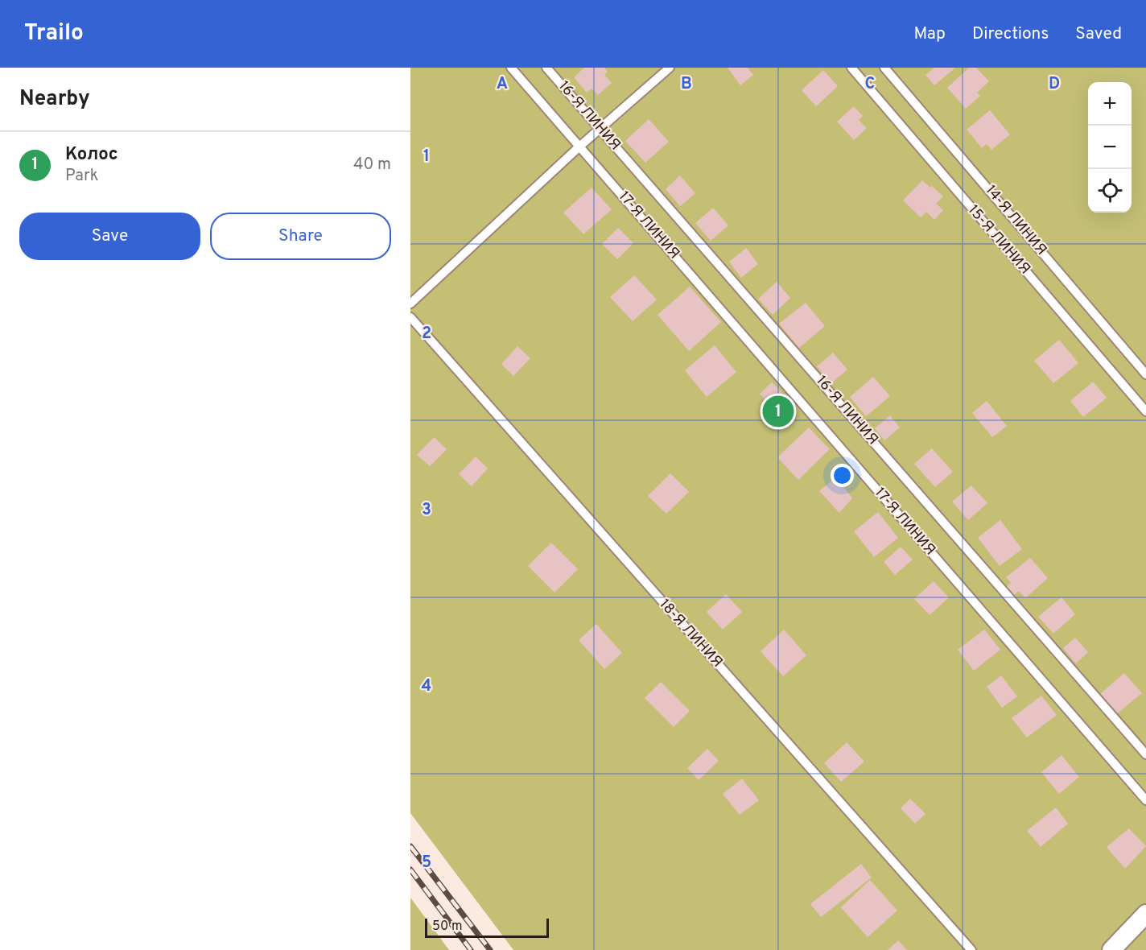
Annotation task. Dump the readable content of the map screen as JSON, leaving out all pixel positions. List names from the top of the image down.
{
  "streets": {
    "lane": [
      "16-Я ЛИНИЯ",
      "14-Я ЛИНИЯ",
      "17-Я ЛИНИЯ",
      "15-Я ЛИНИЯ",
      "18-Я ЛИНИЯ"
    ]
  },
  "scale_bar": "50 m",
  "page": {
    "header": "Trailo",
    "nav": ["Map", "Directions", "Saved"],
    "heading": "Nearby",
    "map_buttons": ["+", "−"],
    "list": [
      {
        "mark": "1",
        "name": "Колос",
        "note": "Park",
        "value": "40 m"
      }
    ],
    "buttons": ["Save", "Share"],
    "pins": "1",
    "scale": "50 m"
  },
  "grid": {
    "columns": [
      "A",
      "B",
      "C",
      "D"
    ],
    "rows": [
      "1",
      "2",
      "3",
      "4",
      "5"
    ]
  }
}
